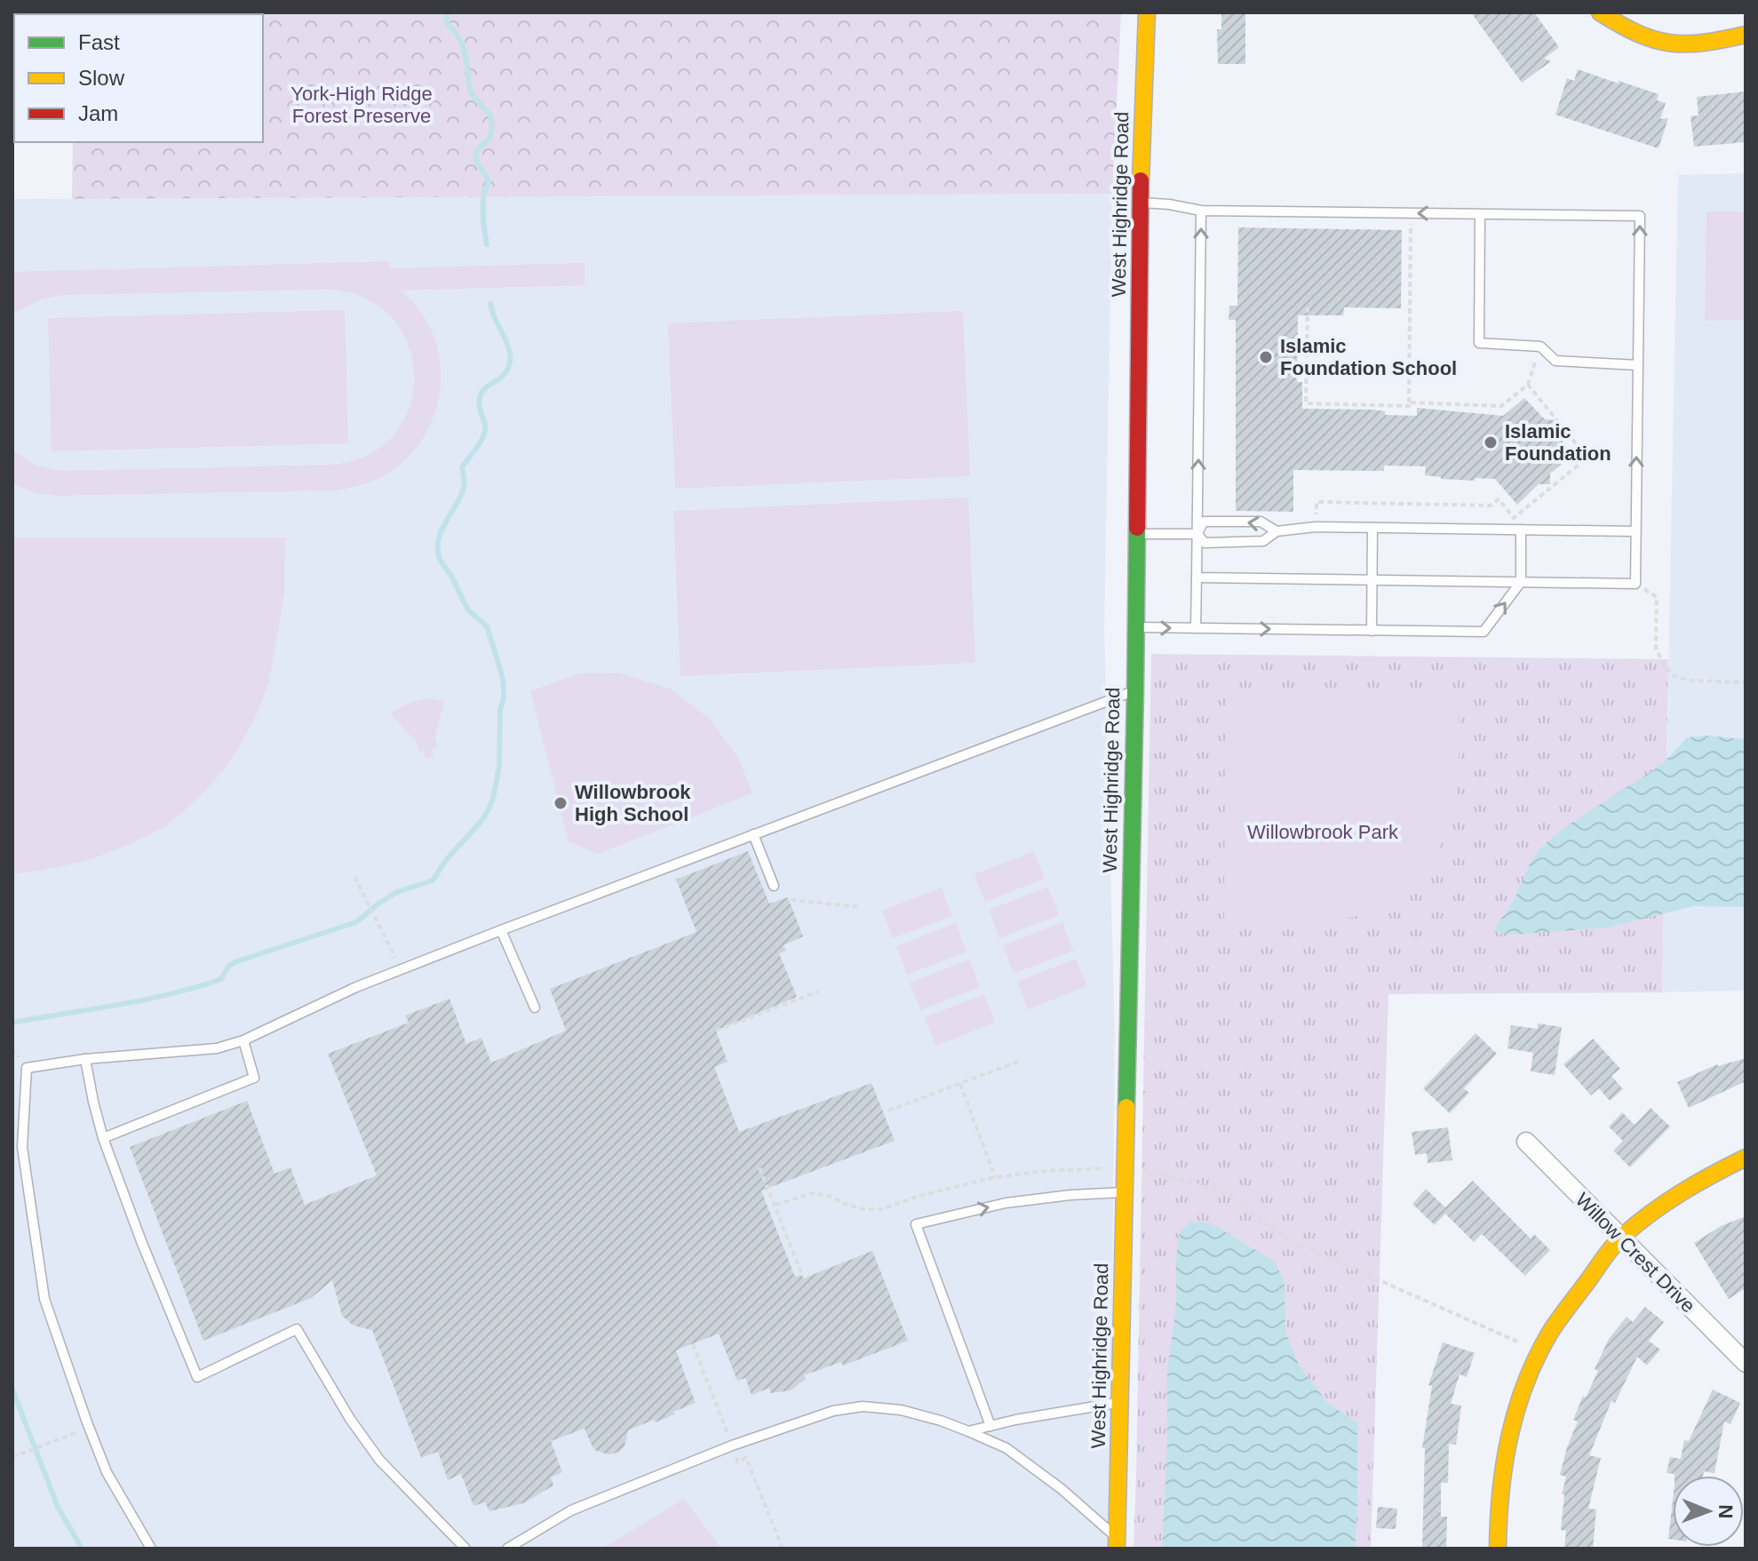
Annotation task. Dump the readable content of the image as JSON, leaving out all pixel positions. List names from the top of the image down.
{
  "streets": {
    "street": ["West Highridge Road", "Willow Crest Drive"]
  },
  "parks": ["York-High Ridge Forest Preserve", "Willowbrook Park"],
  "places": ["Islamic Foundation School", "Islamic Foundation", "Willowbrook High School"],
  "legend": ["Fast", "Slow", "Jam"],
  "north": "right"
}
